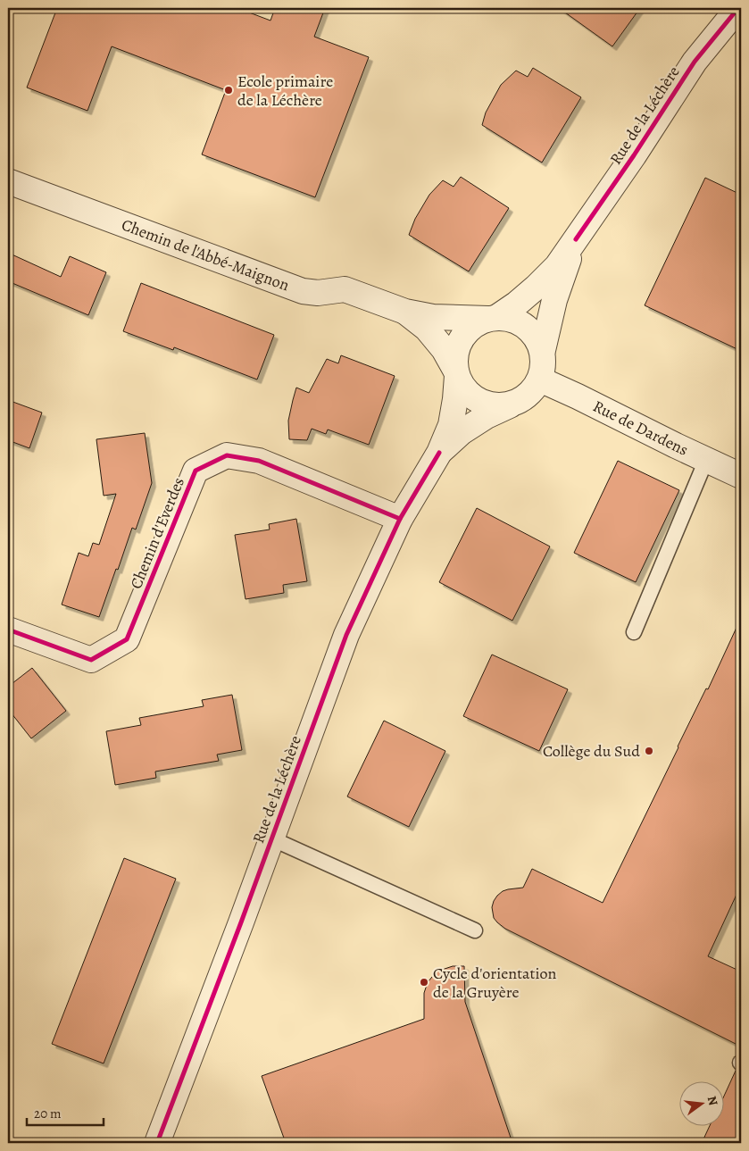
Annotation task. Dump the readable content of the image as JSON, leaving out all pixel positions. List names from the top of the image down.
{
  "streets": {
    "street": [
      "Rue de la Léchère",
      "Chemin de l'Abbé-Maignon",
      "Rue de Dardens",
      "Chemin d'Everdes"
    ]
  },
  "crossings": [
    ["Rue de la Léchère", "Chemin de l'Abbé-Maignon"],
    ["Rue de la Léchère", "Rue de Dardens"],
    ["Rue de la Léchère", "Chemin d'Everdes"],
    ["Chemin de l'Abbé-Maignon", "Rue de Dardens"]
  ],
  "places": ["Ecole primaire de la Léchère", "Collège du Sud", "Cycle d'orientation de la Gruyère"],
  "scale_bar": "20 m",
  "north": "right"
}
